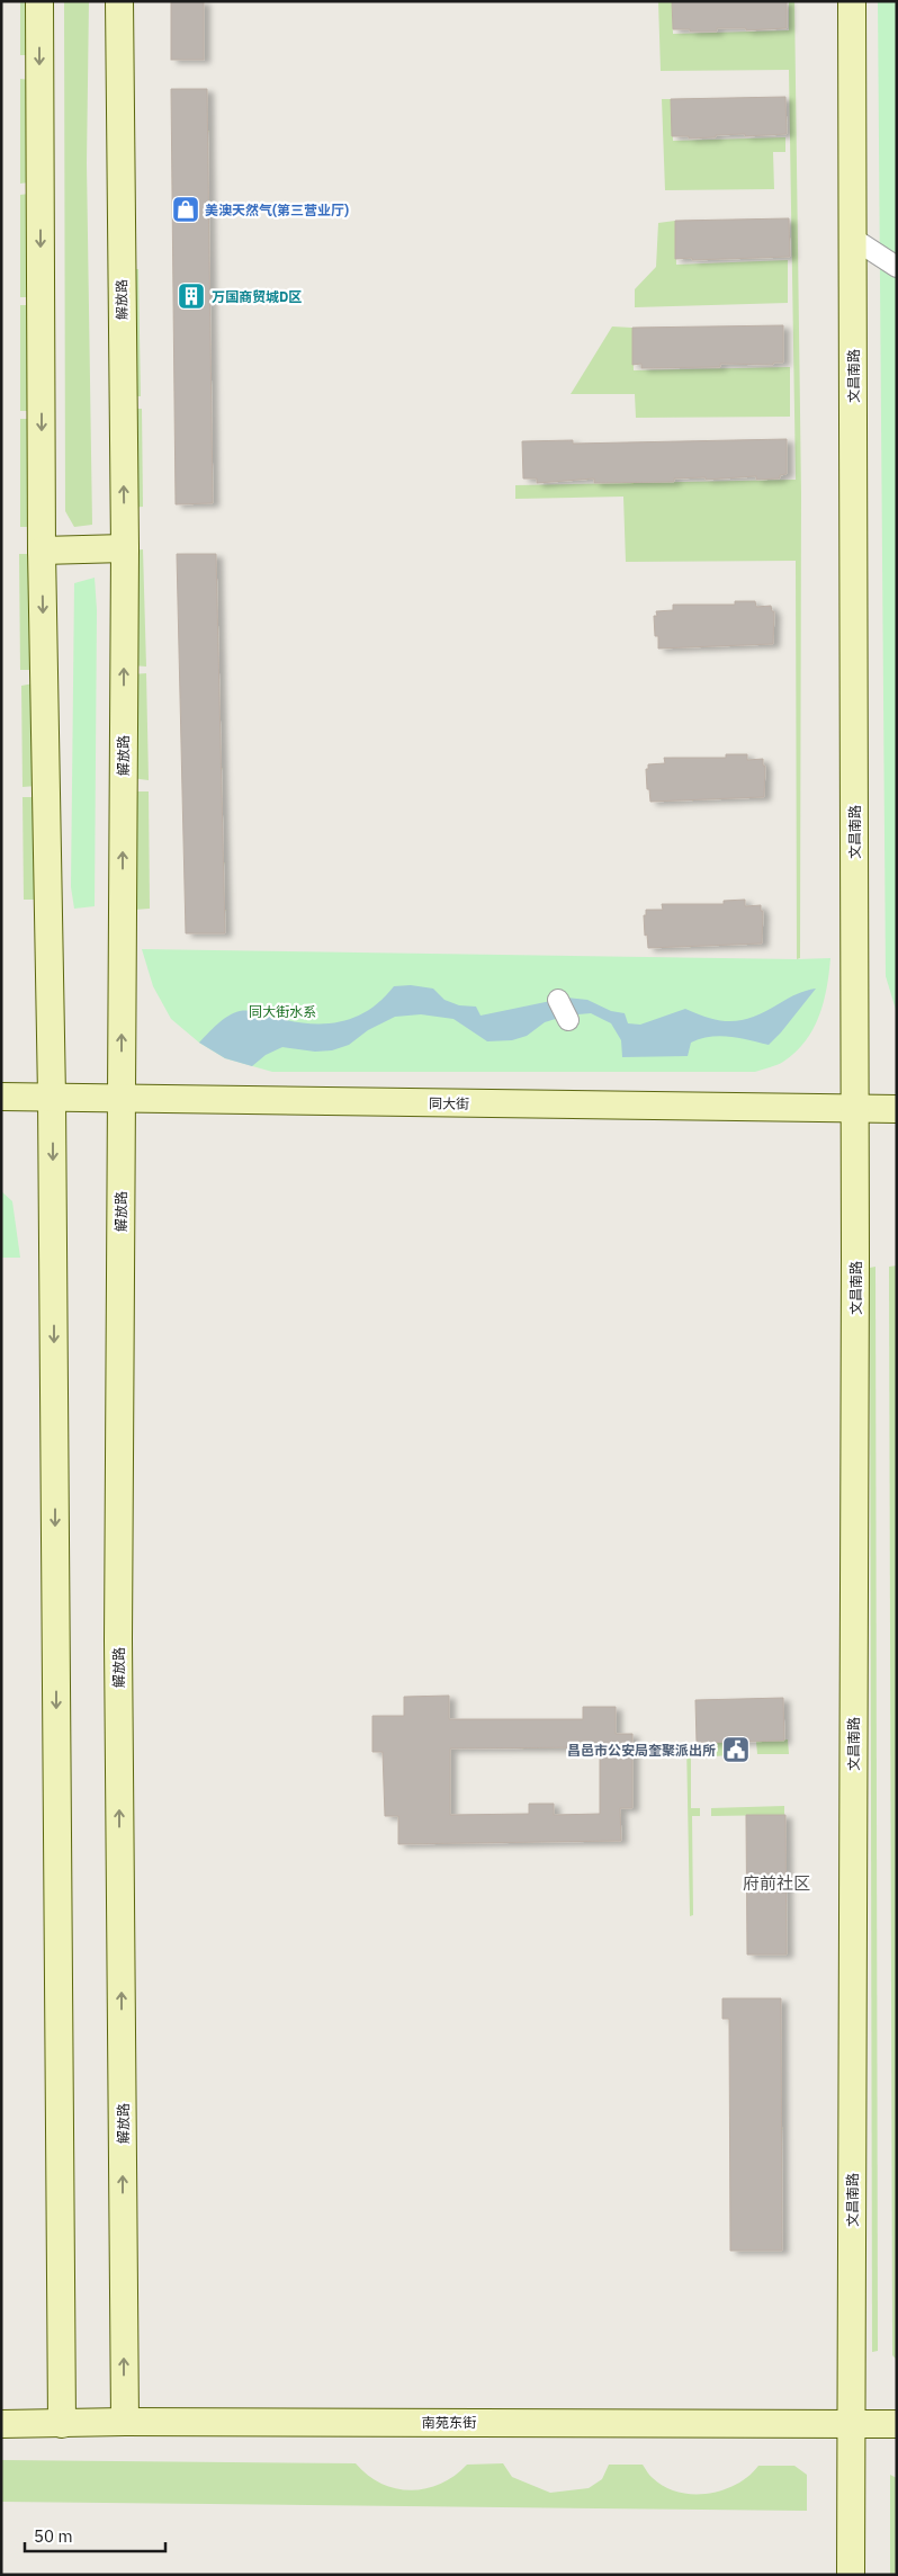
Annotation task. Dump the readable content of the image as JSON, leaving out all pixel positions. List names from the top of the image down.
{
  "streets": {
    "street": [
      "解放路",
      "文昌南路",
      "同大街",
      "南苑东街"
    ]
  },
  "crossings": [
    ["解放路", "同大街"],
    ["解放路", "南苑东街"],
    ["文昌南路", "同大街"],
    ["文昌南路", "南苑东街"]
  ],
  "districts": ["府前社区"],
  "parks": ["同大街水系"],
  "places": {
    "shop": ["美澳天然气(第三营业厅)"],
    "building": ["万国商贸城D区"],
    "public building": ["昌邑市公安局奎聚派出所"]
  },
  "scale_bar": "50 m"
}
